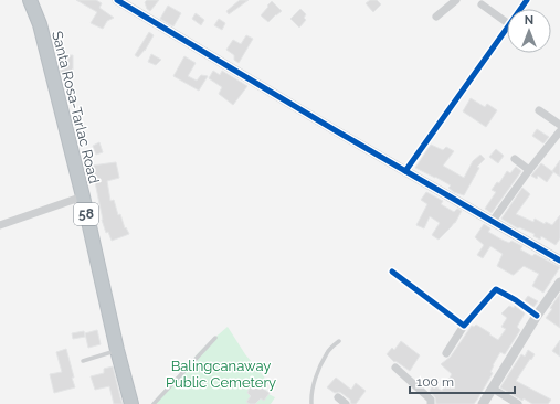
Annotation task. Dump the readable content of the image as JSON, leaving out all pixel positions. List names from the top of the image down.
{
  "streets": {
    "highway": ["Santa Rosa-Tarlac Road", "58"]
  },
  "parks": ["Balingcanaway Public Cemetery"],
  "scale_bar": "100 m",
  "north": "top"
}
